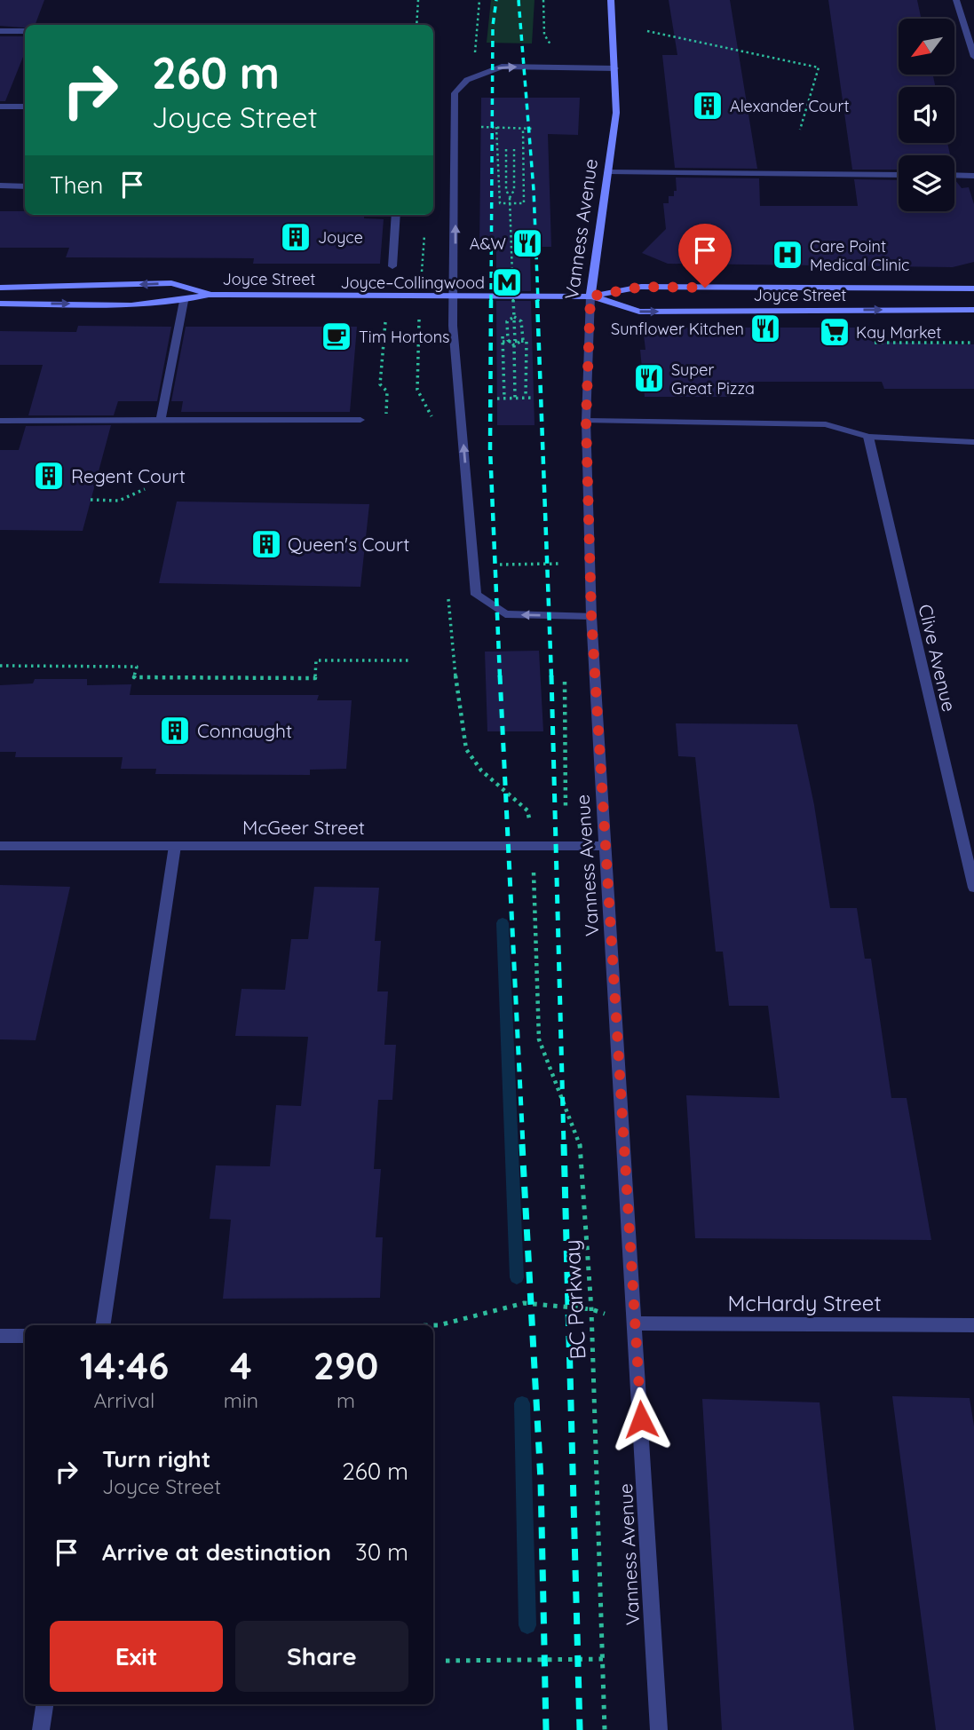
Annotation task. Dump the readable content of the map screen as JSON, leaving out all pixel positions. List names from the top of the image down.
{
  "streets": {
    "main road": ["Vanness Avenue", "Joyce Street"],
    "street": ["Clive Avenue", "McGeer Street", "McHardy Street"],
    "path": ["BC Parkway"]
  },
  "crossings": [
    ["Vanness Avenue", "Joyce Street"],
    ["Vanness Avenue", "McGeer Street"],
    ["Vanness Avenue", "McHardy Street"]
  ],
  "places": {
    "building": [
      "Alexander Court",
      "Joyce",
      "Regent Court",
      "Queen's Court",
      "Connaught"
    ],
    "restaurant": ["A&W", "Sunflower Kitchen", "Super Great Pizza"],
    "hospital": ["Care Point Medical Clinic"],
    "metro station": ["Joyce–Collingwood"],
    "supermarket": ["Kay Market"],
    "cafe": ["Tim Hortons"]
  },
  "north": "bottom left",
  "page": {
    "turn": ["260 m", "Joyce Street"],
    "then": "Then",
    "eta": [
      "14:46",
      "Arrival",
      "4",
      "min",
      "290",
      "m"
    ],
    "list": [
      {
        "name": "Turn right",
        "note": "Joyce Street",
        "value": "260 m"
      },
      {
        "name": "Arrive at destination",
        "value": "30 m"
      }
    ],
    "buttons": ["Exit", "Share"]
  }
}
